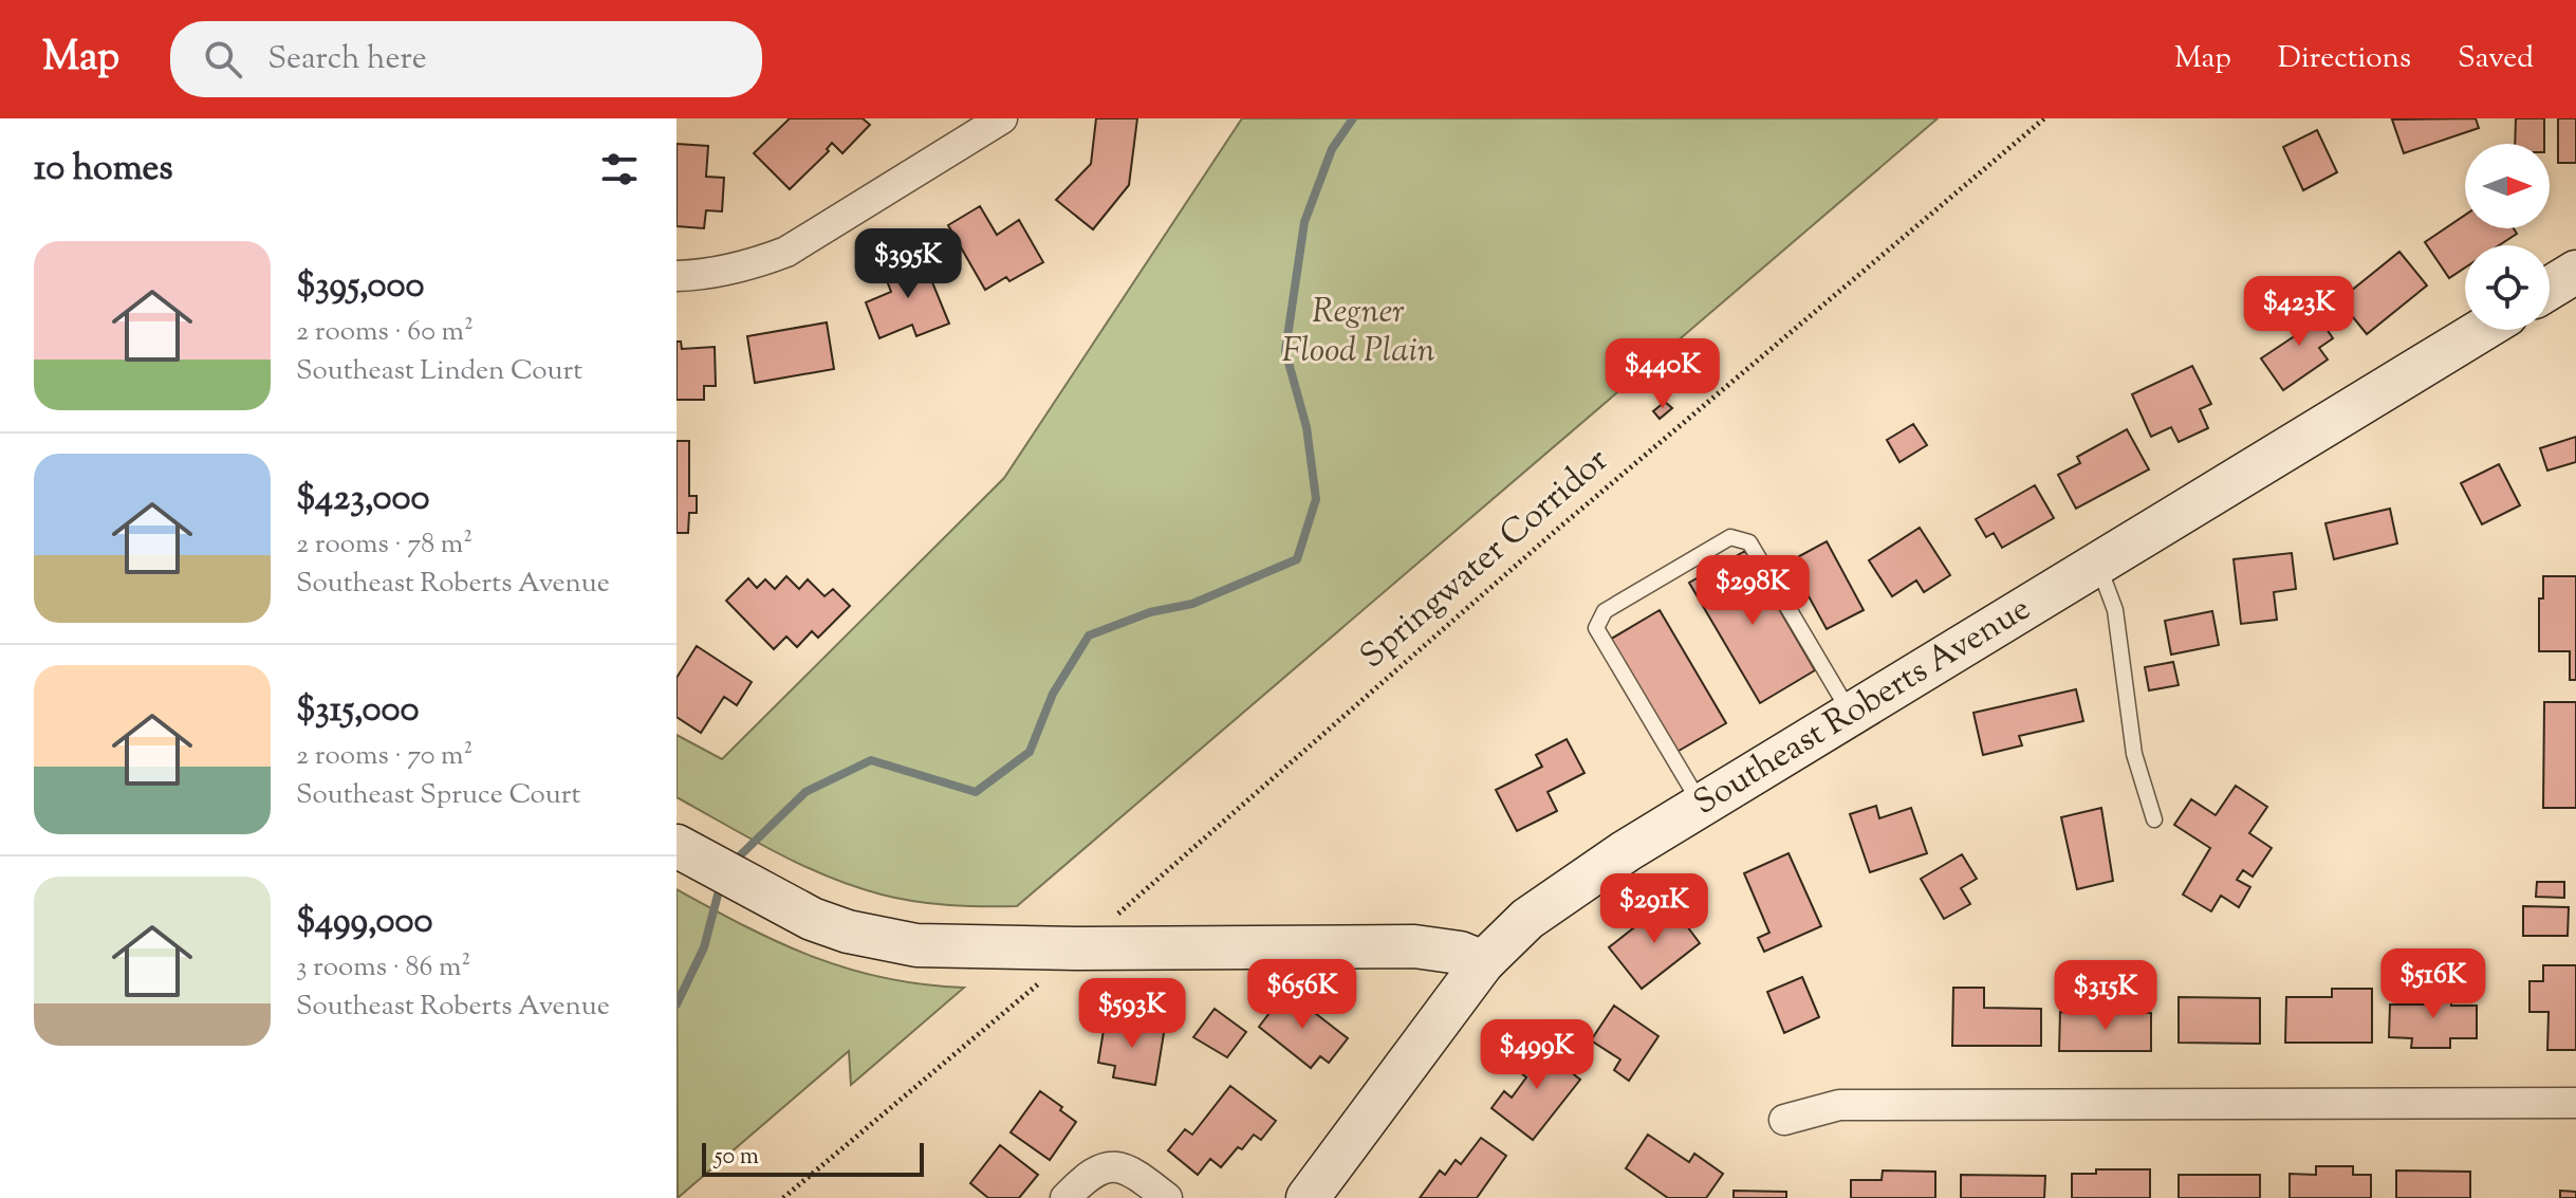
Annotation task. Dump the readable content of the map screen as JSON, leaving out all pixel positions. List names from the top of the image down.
{
  "streets": {
    "street": ["Southeast Roberts Avenue"],
    "path": ["Springwater Corridor"]
  },
  "parks": ["Regner Flood Plain"],
  "scale_bar": "50 m",
  "north": "right",
  "page": {
    "header": "Map",
    "search": "Search here",
    "nav": ["Map", "Directions", "Saved"],
    "heading": "10 homes",
    "list": [
      {
        "name": "$395,000",
        "note": "2 rooms · 60 m² · Southeast Linden Court"
      },
      {
        "name": "$423,000",
        "note": "2 rooms · 78 m² · Southeast Roberts Avenue"
      },
      {
        "name": "$315,000",
        "note": "2 rooms · 70 m² · Southeast Spruce Court"
      },
      {
        "name": "$499,000",
        "note": "3 rooms · 86 m² · Southeast Roberts Avenue"
      }
    ],
    "price": [
      "$395K",
      "$423K",
      "$440K",
      "$298K",
      "$291K",
      "$516K",
      "$656K",
      "$315K",
      "$593K",
      "$499K"
    ],
    "scale": "50 m"
  }
}
